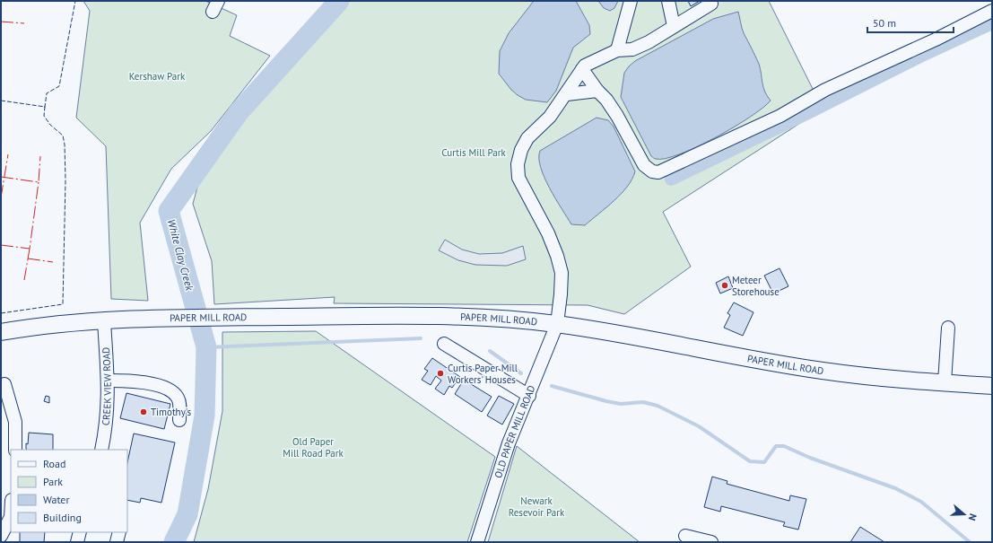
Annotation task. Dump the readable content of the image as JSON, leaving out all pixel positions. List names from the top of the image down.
{
  "streets": {
    "main road": ["PAPER MILL ROAD"],
    "street": ["CREEK VIEW ROAD", "OLD PAPER MILL ROAD"]
  },
  "crossings": [
    ["PAPER MILL ROAD", "CREEK VIEW ROAD"],
    ["PAPER MILL ROAD", "OLD PAPER MILL ROAD"]
  ],
  "water": ["White Clay Creek"],
  "parks": [
    "Kershaw Park",
    "Curtis Mill Park",
    "Old Paper Mill Road Park",
    "Newark Resevoir Park"
  ],
  "places": ["Meteer Storehouse", "Curtis Paper Mill Workers' Houses", "Timothy's"],
  "legend": [
    "Road",
    "Park",
    "Water",
    "Building"
  ],
  "scale_bar": "50 m",
  "north": "right"
}
